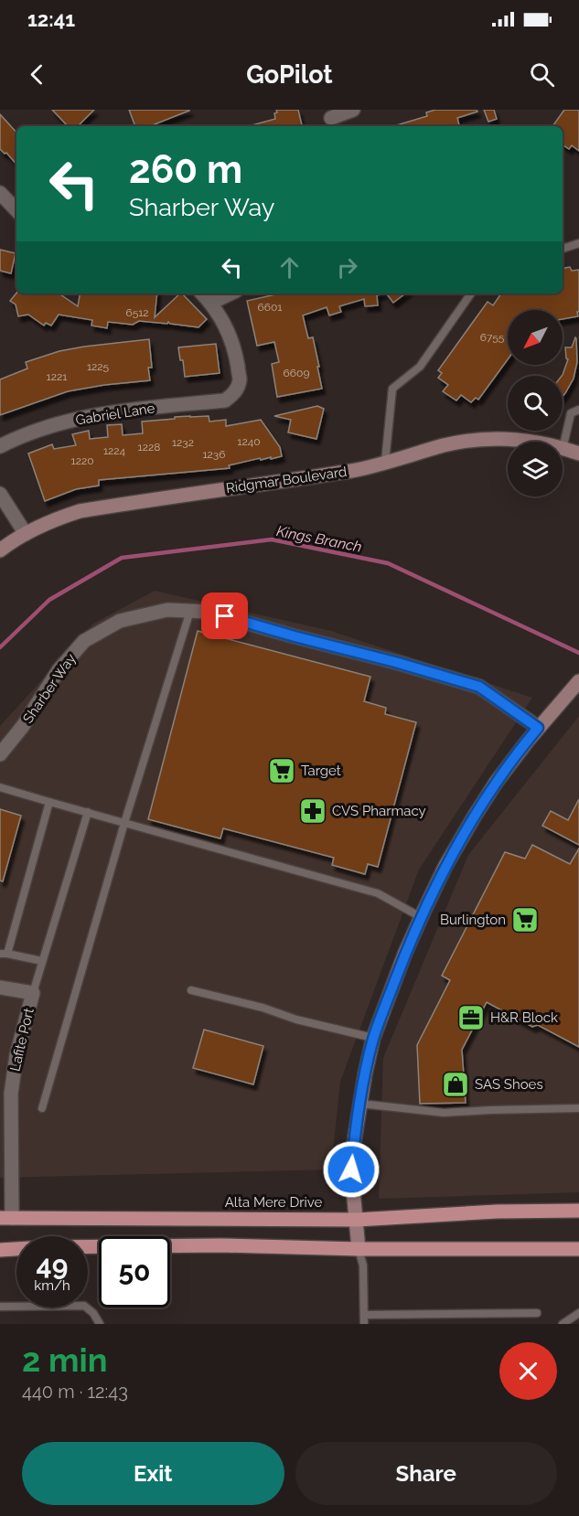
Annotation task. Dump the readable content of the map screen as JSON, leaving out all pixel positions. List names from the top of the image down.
{
  "streets": {
    "main road": ["Ridgmar Boulevard", "Alta Mere Drive"],
    "street": ["Gabriel Lane", "Sharber Way", "Lafite Port"]
  },
  "crossings": [
    ["Lafite Port", "Alta Mere Drive"]
  ],
  "water": ["Kings Branch"],
  "places": {
    "supermarket": ["Target", "Burlington"],
    "pharmacy": ["CVS Pharmacy"],
    "office": ["H&R Block"],
    "shop": ["SAS Shoes"]
  },
  "house_numbers": [
    "6601",
    "6512",
    "6755",
    "1225",
    "6609",
    "1221",
    "1240",
    "1232",
    "1228",
    "1224",
    "1236",
    "1220"
  ],
  "north": "bottom left",
  "page": {
    "status": "12:41",
    "header": "GoPilot",
    "turn": ["260 m", "Sharber Way"],
    "speed": "49 km/h",
    "limit": "50",
    "heading": ["2 min", "440 m · 12:43"],
    "buttons": ["Exit", "Share"]
  }
}
